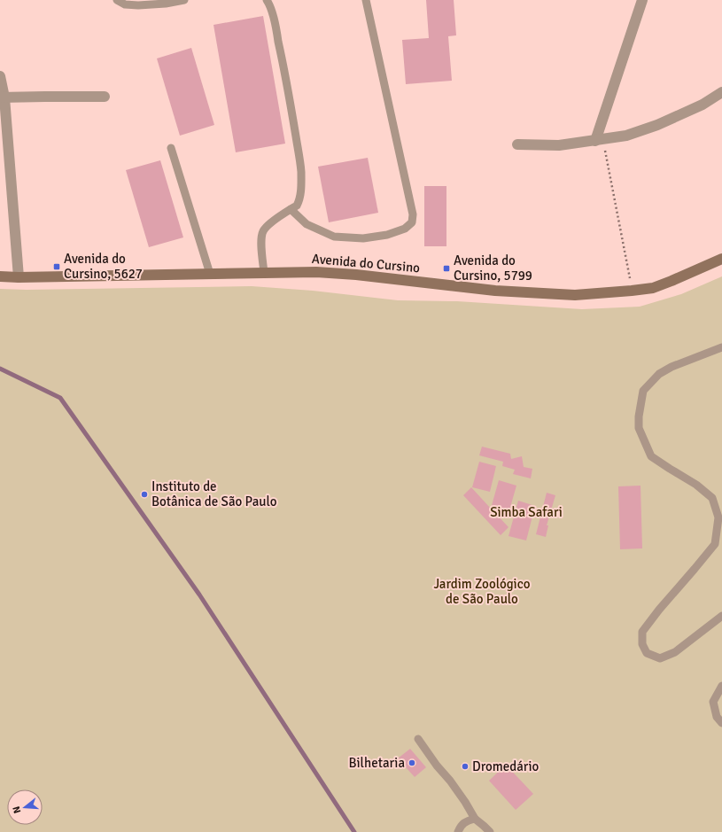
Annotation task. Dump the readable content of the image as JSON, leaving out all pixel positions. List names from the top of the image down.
{
  "streets": {
    "main road": ["Avenida do Cursino"]
  },
  "parks": ["Simba Safari", "Jardim Zoológico de São Paulo"],
  "places": {
    "transit": ["Avenida do Cursino, 5627", "Avenida do Cursino, 5799"],
    "other": ["Instituto de Botânica de São Paulo", "Bilhetaria", "Dromedário"]
  },
  "north": "left"
}
